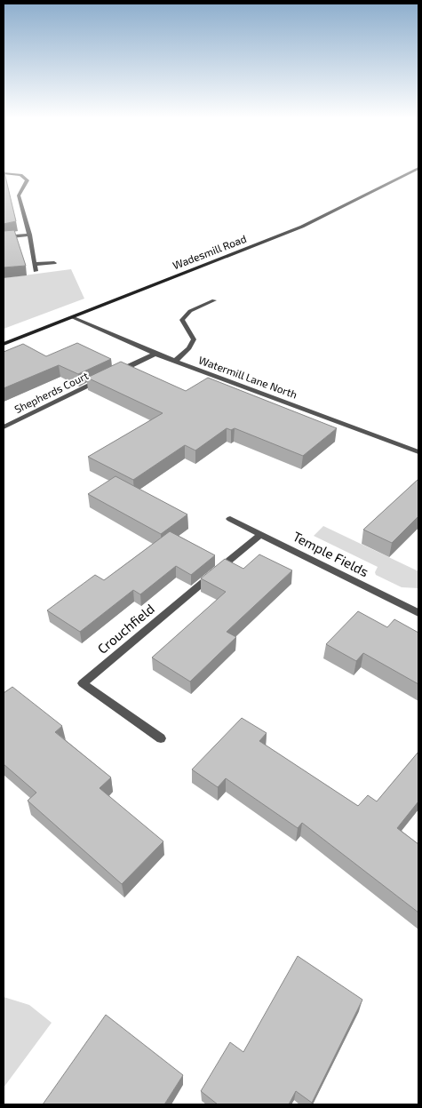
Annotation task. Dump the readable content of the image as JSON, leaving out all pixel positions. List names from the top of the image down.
{
  "streets": {
    "main road": ["Wadesmill Road"],
    "street": [
      "Watermill Lane North",
      "Shepherds Court",
      "Temple Fields",
      "Crouchfield"
    ]
  },
  "crossings": [
    ["Wadesmill Road", "Watermill Lane North"],
    ["Temple Fields", "Crouchfield"]
  ]
}
